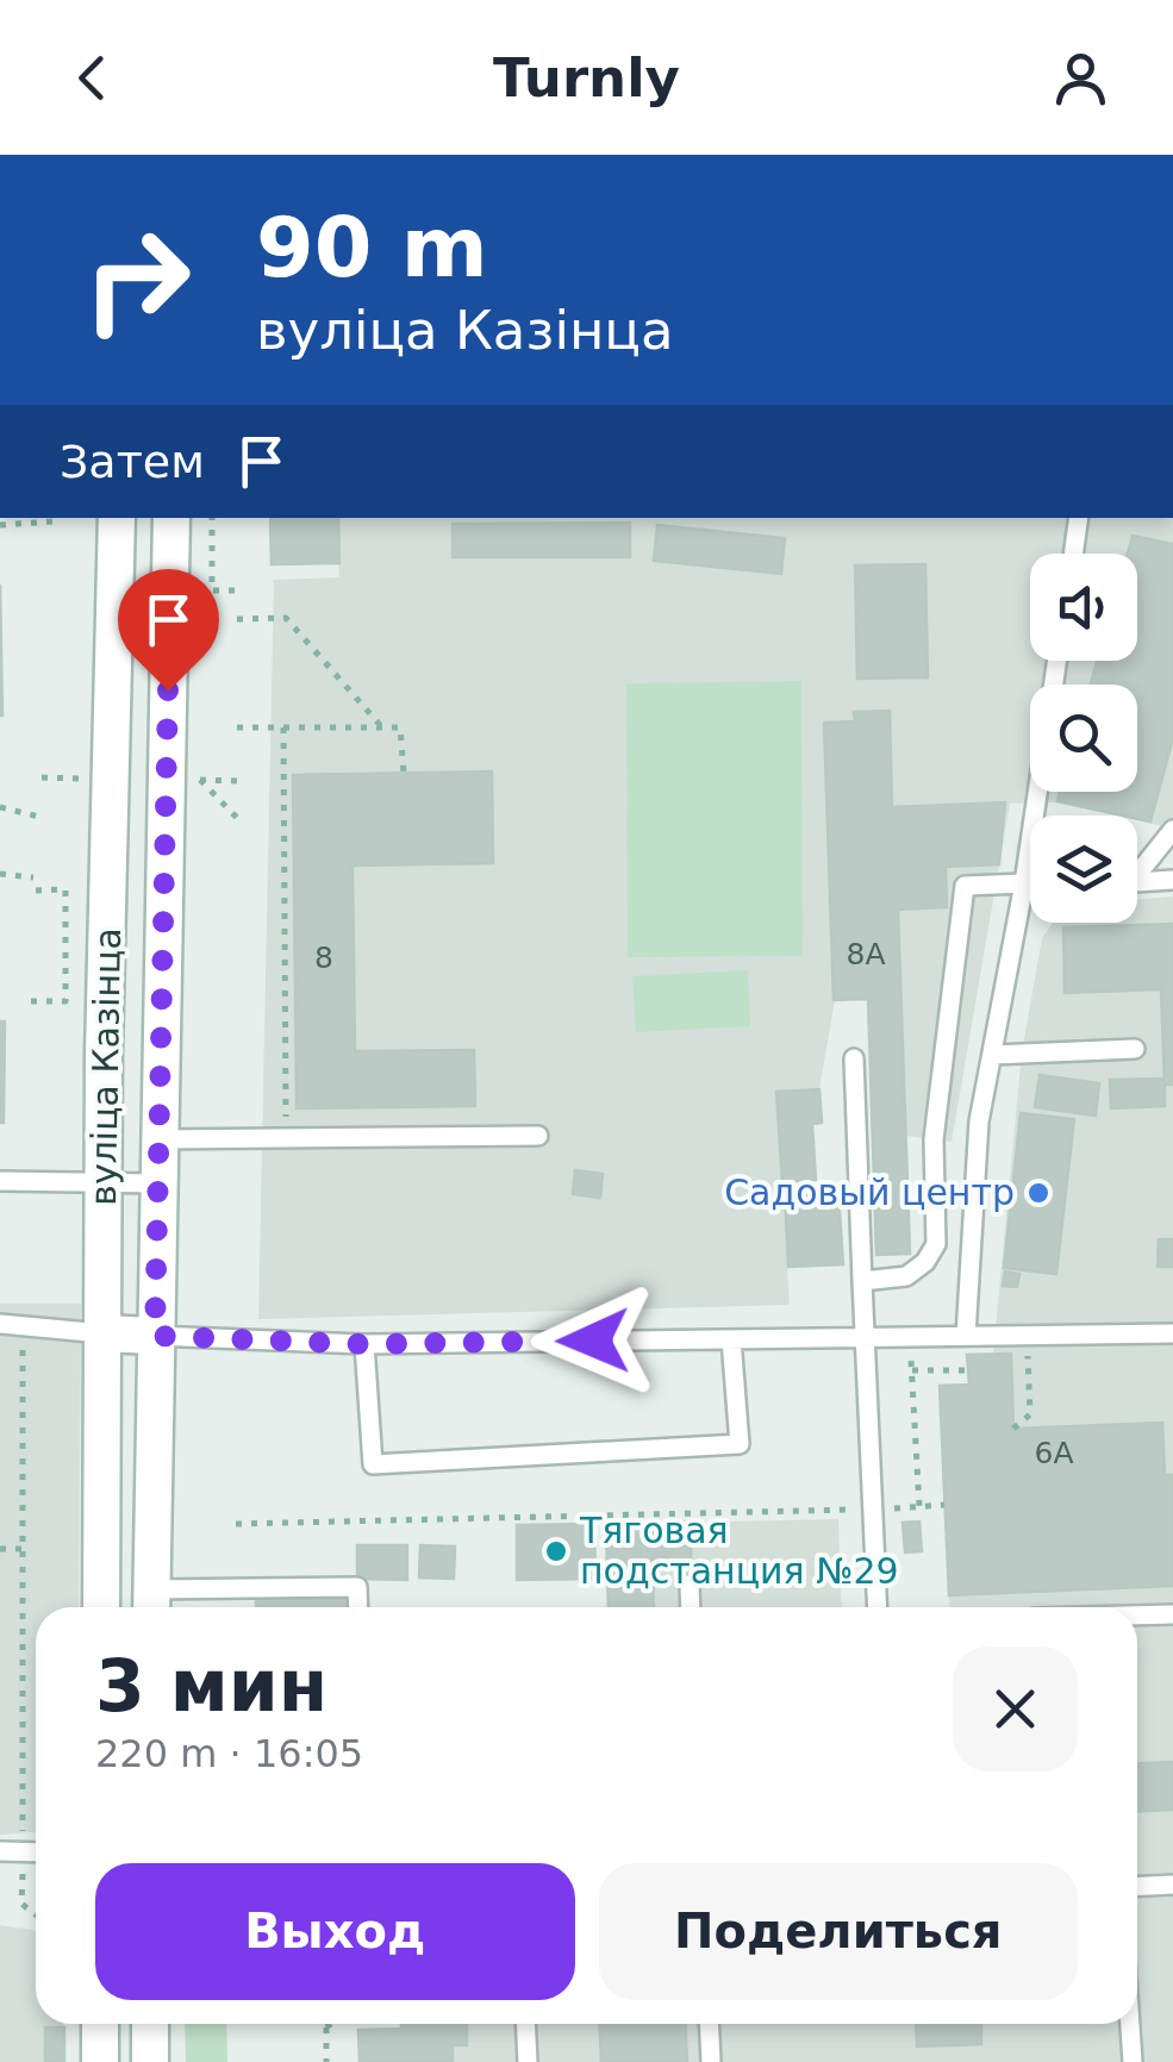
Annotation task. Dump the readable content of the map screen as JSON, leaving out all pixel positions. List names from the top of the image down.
{
  "streets": {
    "main road": ["вуліца Казінца"]
  },
  "places": ["Садовый центр", "Тяговая подстанция №29"],
  "house_numbers": ["8А", "8", "6А"],
  "page": {
    "header": "Turnly",
    "turn": ["90 m", "вуліца Казінца"],
    "then": "Затем",
    "heading": ["3 мин", "220 m · 16:05"],
    "buttons": ["Выход", "Поделиться"]
  }
}
